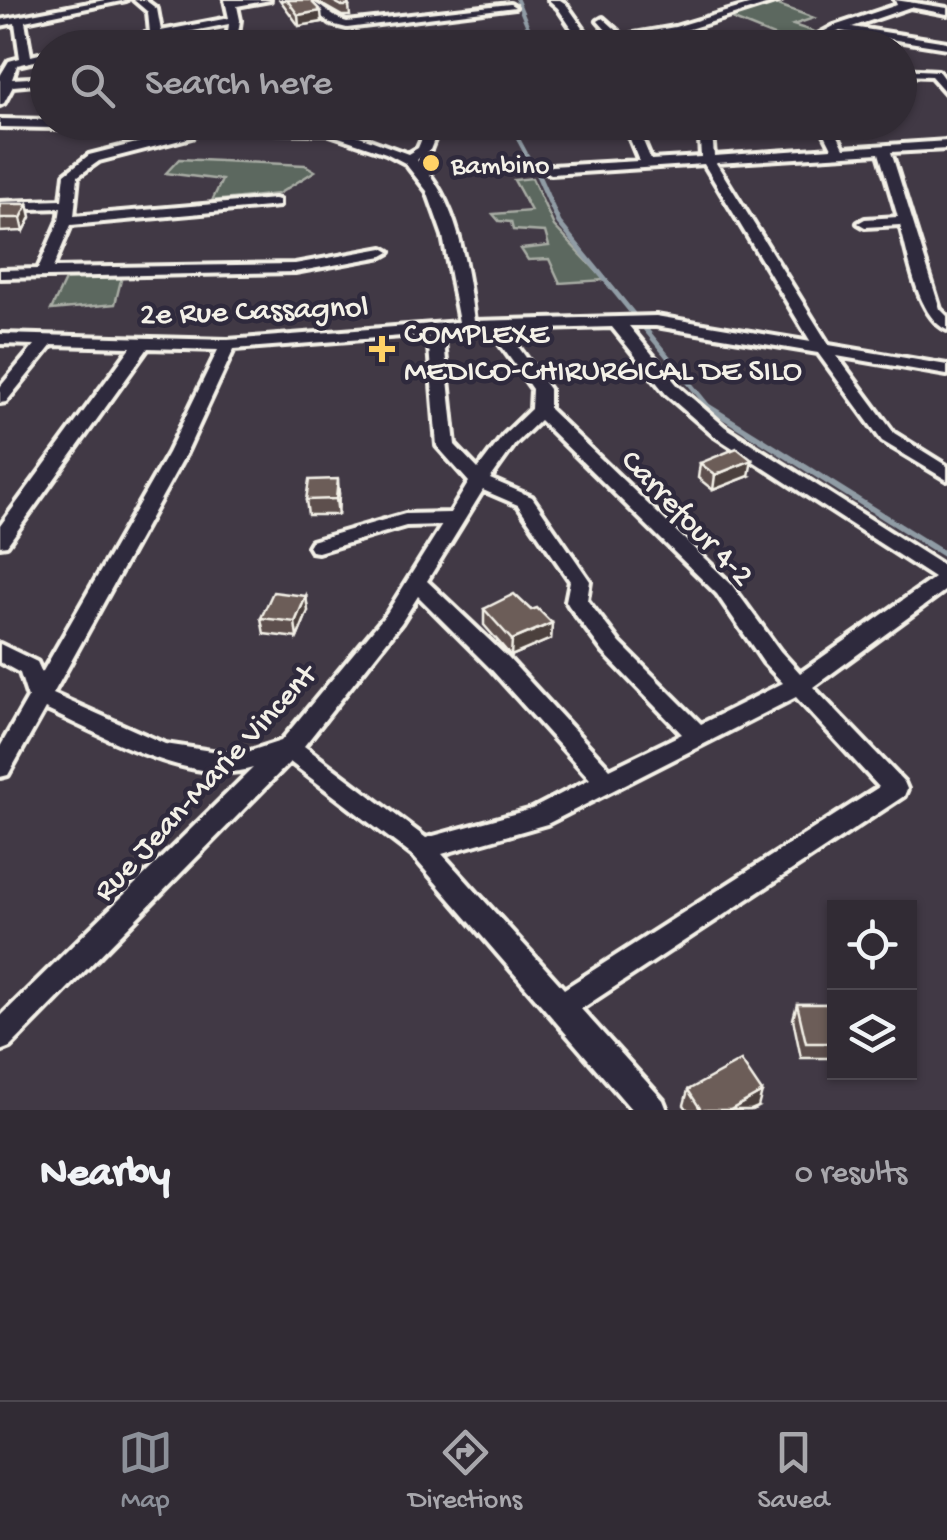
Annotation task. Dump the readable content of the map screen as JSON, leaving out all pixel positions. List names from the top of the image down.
{
  "streets": {
    "street": ["2e Rue Cassagnol", "Carrefour 4-2", "Rue Jean-Marie Vincent"]
  },
  "crossings": [
    ["2e Rue Cassagnol", "Carrefour 4-2"],
    ["Carrefour 4-2", "Rue Jean-Marie Vincent"]
  ],
  "places": {
    "other": ["Bambino"],
    "health": ["COMPLEXE MEDICO-CHIRURGICAL DE SILO"]
  },
  "page": {
    "search": "Search here",
    "heading": ["Nearby", "0 results"],
    "nav": ["Map", "Directions", "Saved"]
  }
}
